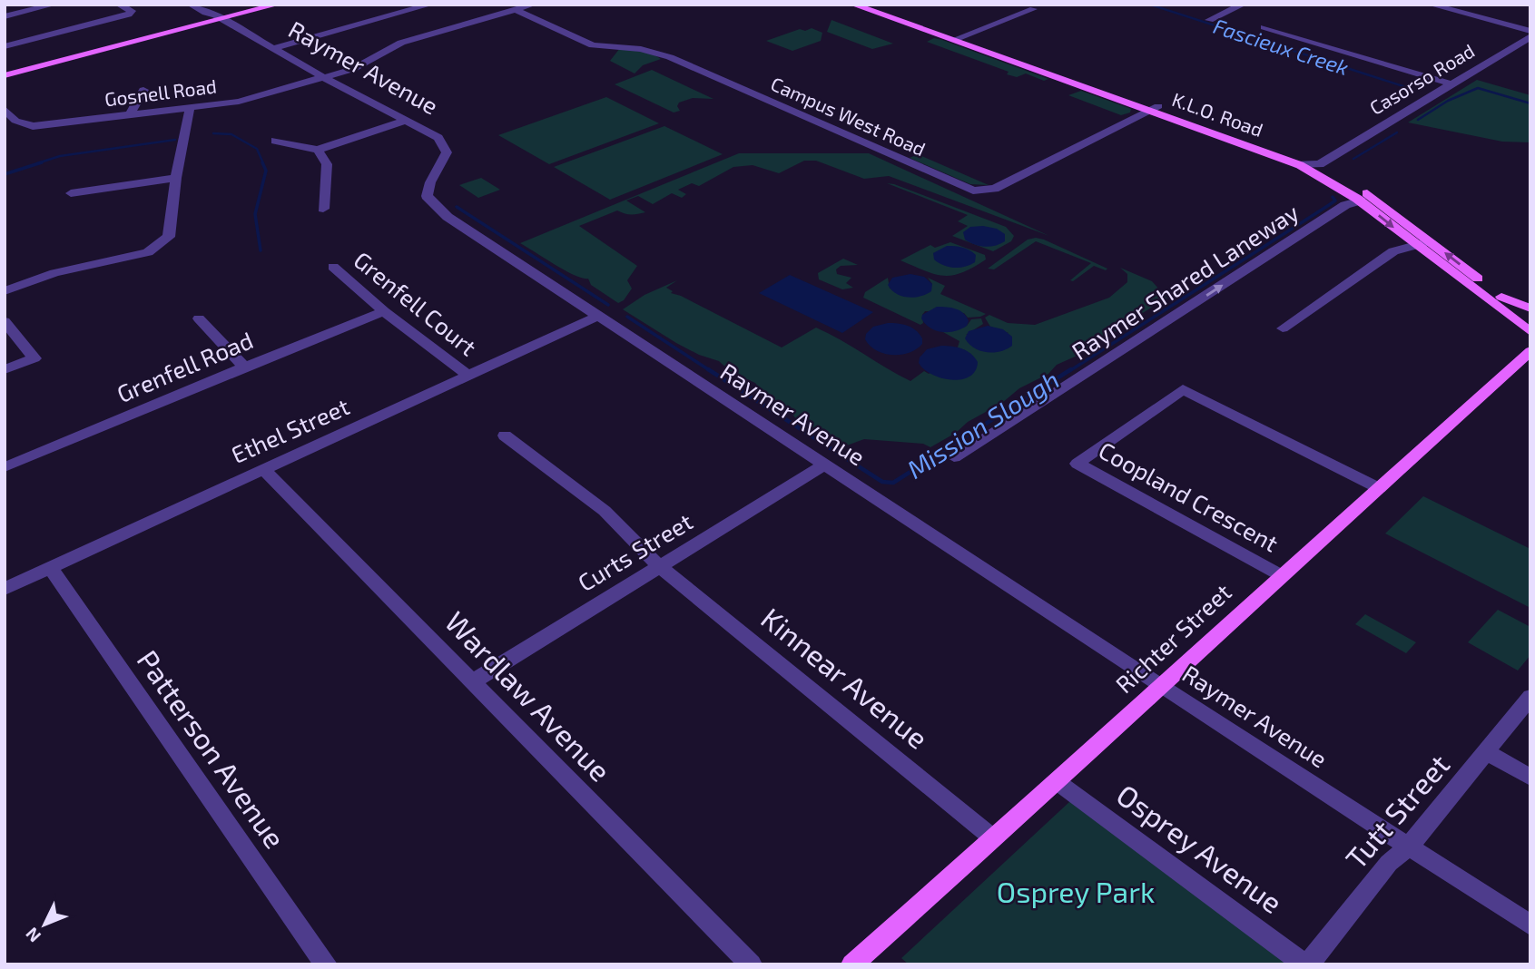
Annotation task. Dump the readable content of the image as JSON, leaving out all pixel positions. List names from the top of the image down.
{
  "streets": {
    "main road": ["K.L.O. Road", "Richter Street"],
    "street": [
      "Raymer Avenue",
      "Casorso Road",
      "Gosnell Road",
      "Campus West Road",
      "Raymer Shared Laneway",
      "Grenfell Court",
      "Grenfell Road",
      "Ethel Street",
      "Coopland Crescent",
      "Curts Street",
      "Kinnear Avenue",
      "Wardlaw Avenue",
      "Patterson Avenue",
      "Tutt Street",
      "Osprey Avenue"
    ]
  },
  "crossings": [
    ["Raymer Avenue", "Gosnell Road"],
    ["Raymer Avenue", "Ethel Street"],
    ["Raymer Avenue", "Curts Street"],
    ["Raymer Avenue", "Richter Street"],
    ["Raymer Avenue", "Tutt Street"],
    ["Casorso Road", "K.L.O. Road"],
    ["Gosnell Road", "Campus West Road"],
    ["K.L.O. Road", "Campus West Road"],
    ["K.L.O. Road", "Raymer Shared Laneway"],
    ["Grenfell Court", "Grenfell Road"],
    ["Grenfell Court", "Ethel Street"],
    ["Ethel Street", "Wardlaw Avenue"],
    ["Ethel Street", "Patterson Avenue"],
    ["Coopland Crescent", "Richter Street"],
    ["Curts Street", "Kinnear Avenue"],
    ["Curts Street", "Wardlaw Avenue"],
    ["Richter Street", "Kinnear Avenue"],
    ["Richter Street", "Osprey Avenue"],
    ["Tutt Street", "Osprey Avenue"]
  ],
  "one_way": ["Raymer Shared Laneway"],
  "water": ["Fascieux Creek", "Mission Slough"],
  "parks": ["Osprey Park"],
  "north": "bottom left"
}
